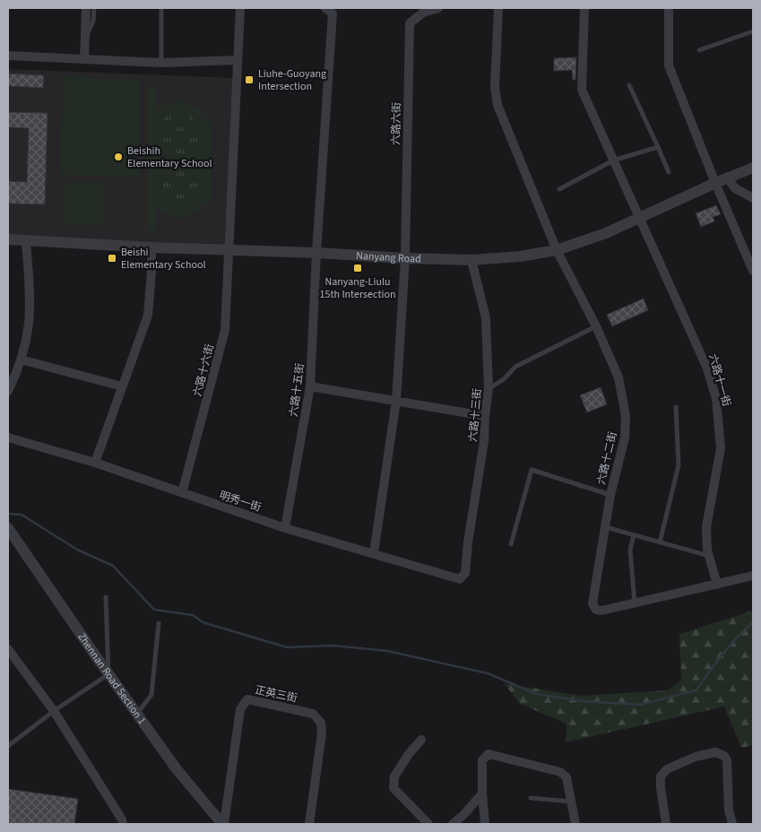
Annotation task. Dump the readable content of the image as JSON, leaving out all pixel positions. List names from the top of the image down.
{
  "streets": {
    "street": [
      "六路六街",
      "Nanyang Road",
      "六路十六街",
      "六路十一街",
      "六路十五街",
      "六路十三街",
      "六路十二街",
      "明秀一街",
      "Zhennan Road Section 1",
      "正英三街"
    ]
  },
  "crossings": [
    ["六路六街", "Nanyang Road"],
    ["Nanyang Road", "六路十六街"],
    ["Nanyang Road", "六路十一街"],
    ["Nanyang Road", "六路十五街"],
    ["Nanyang Road", "六路十三街"],
    ["Nanyang Road", "六路十二街"],
    ["六路十六街", "明秀一街"],
    ["六路十五街", "明秀一街"],
    ["六路十三街", "明秀一街"],
    ["Zhennan Road Section 1", "正英三街"]
  ],
  "places": {
    "transit": ["Liuhe-Guoyang Intersection", "Beishi Elementary School", "Nanyang-Liulu 15th Intersection"],
    "other": ["Beishih Elementary School"]
  }
}
